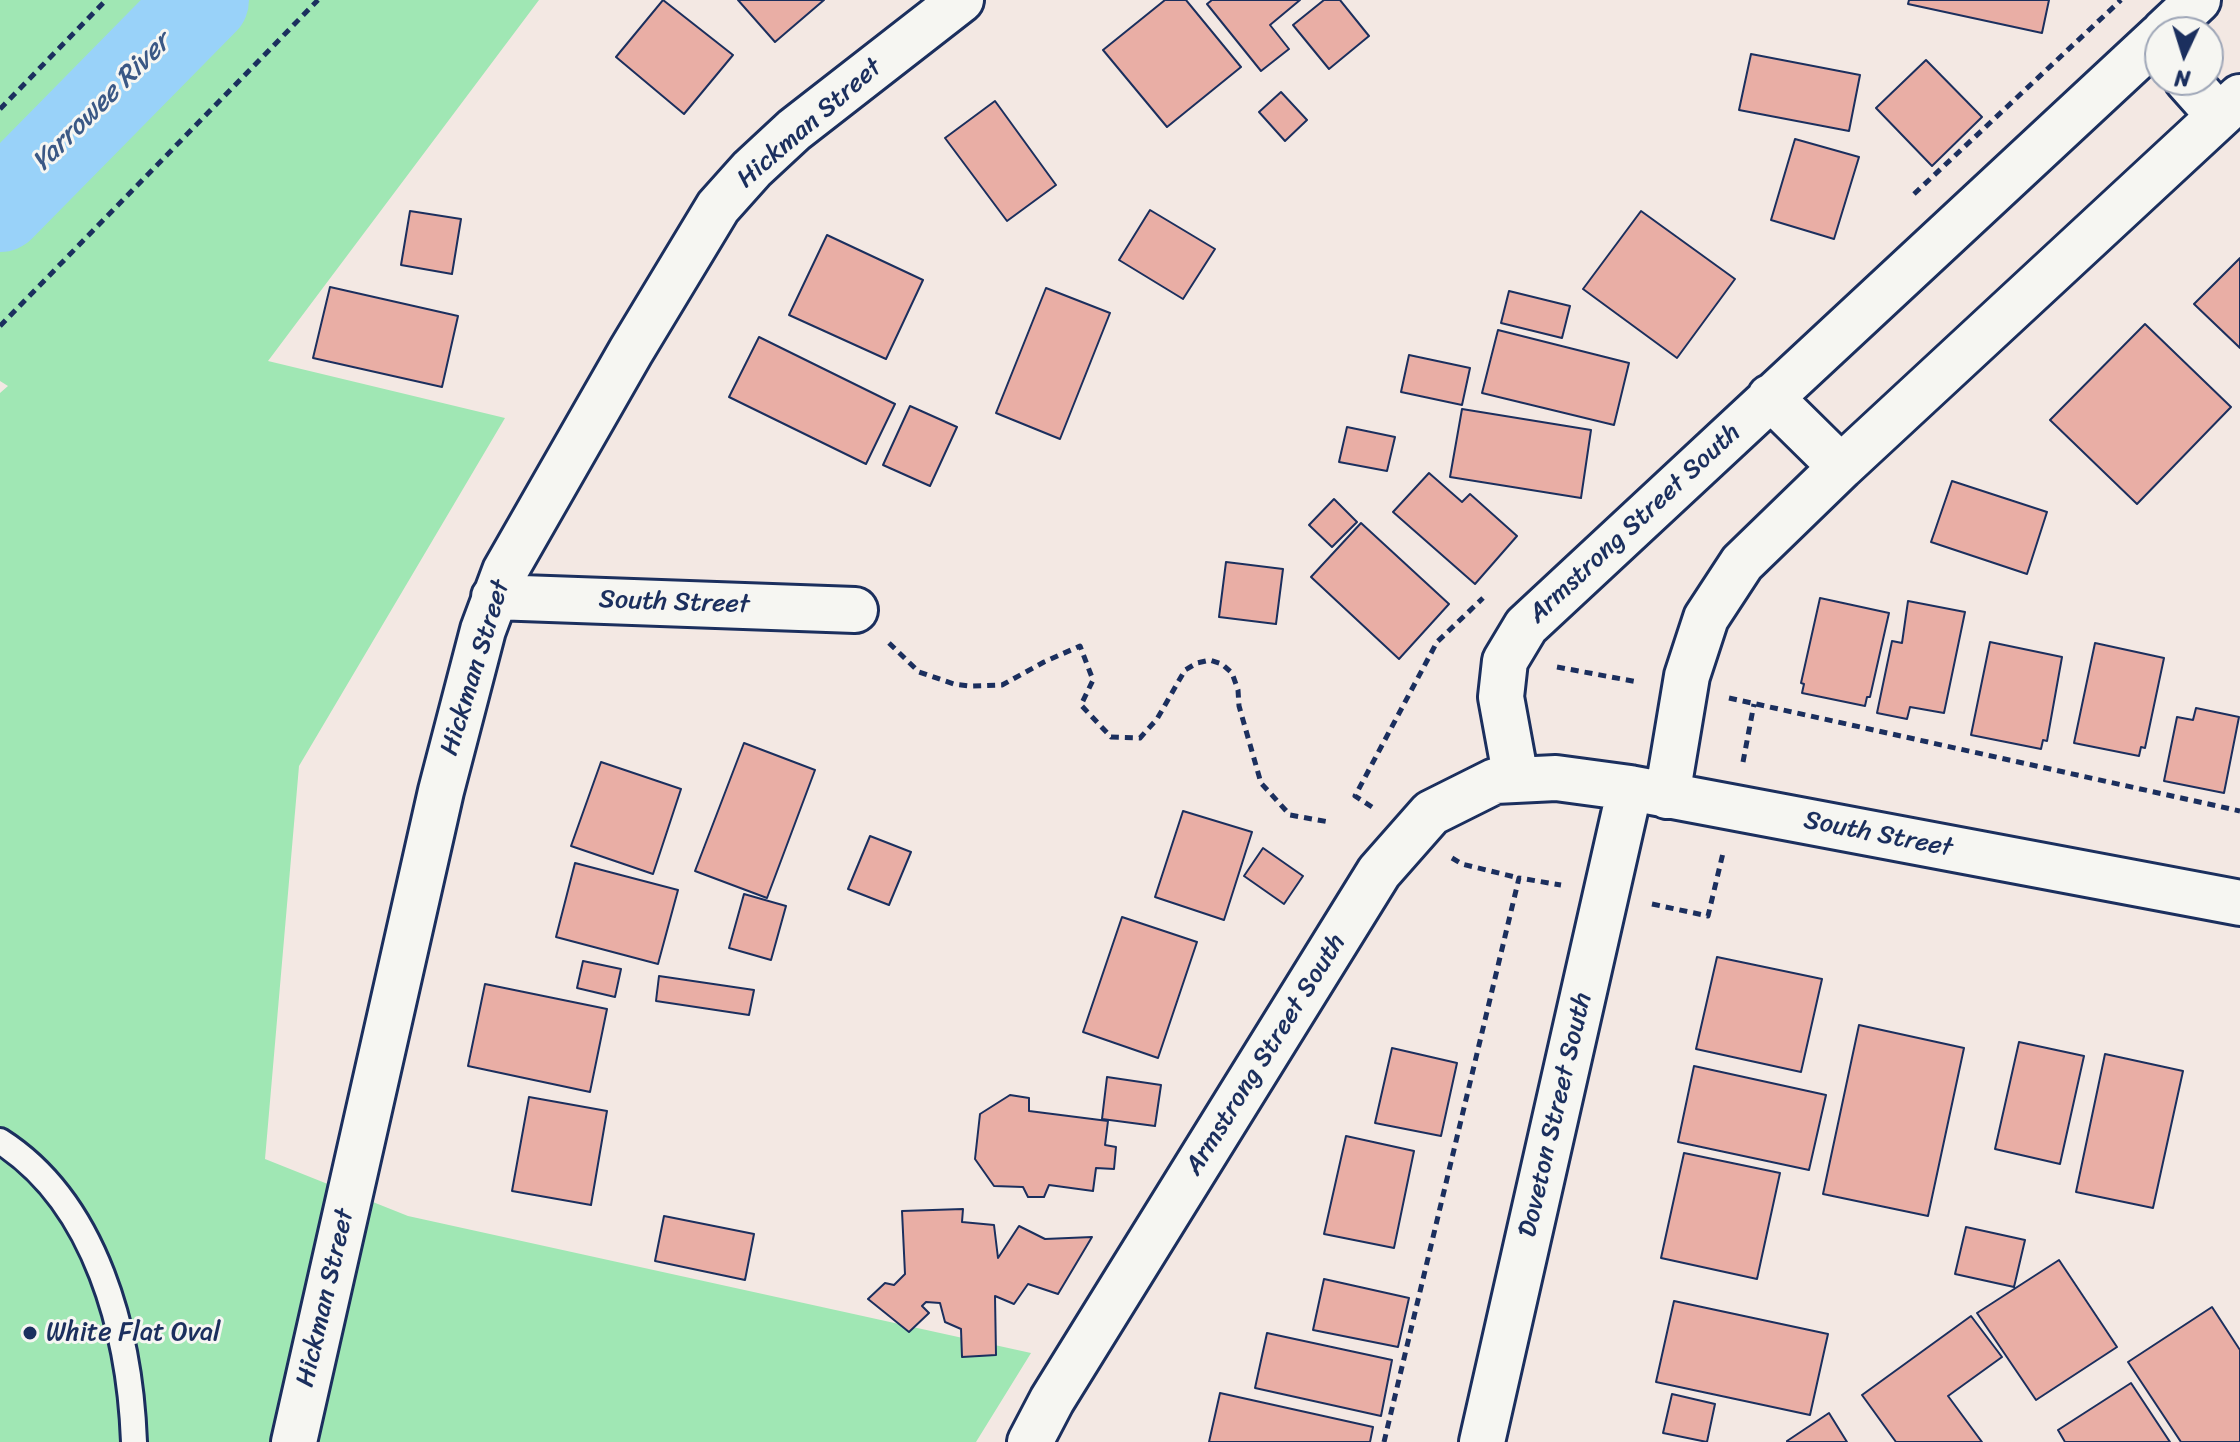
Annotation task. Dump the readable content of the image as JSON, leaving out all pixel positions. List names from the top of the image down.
{
  "streets": {
    "street": [
      "Hickman Street",
      "Armstrong Street South",
      "South Street",
      "Doveton Street South"
    ]
  },
  "crossings": [
    ["Hickman Street", "South Street"],
    ["Armstrong Street South", "South Street"],
    ["South Street", "Doveton Street South"]
  ],
  "water": ["Yarrowee River"],
  "places": ["White Flat Oval"],
  "north": "bottom"
}
